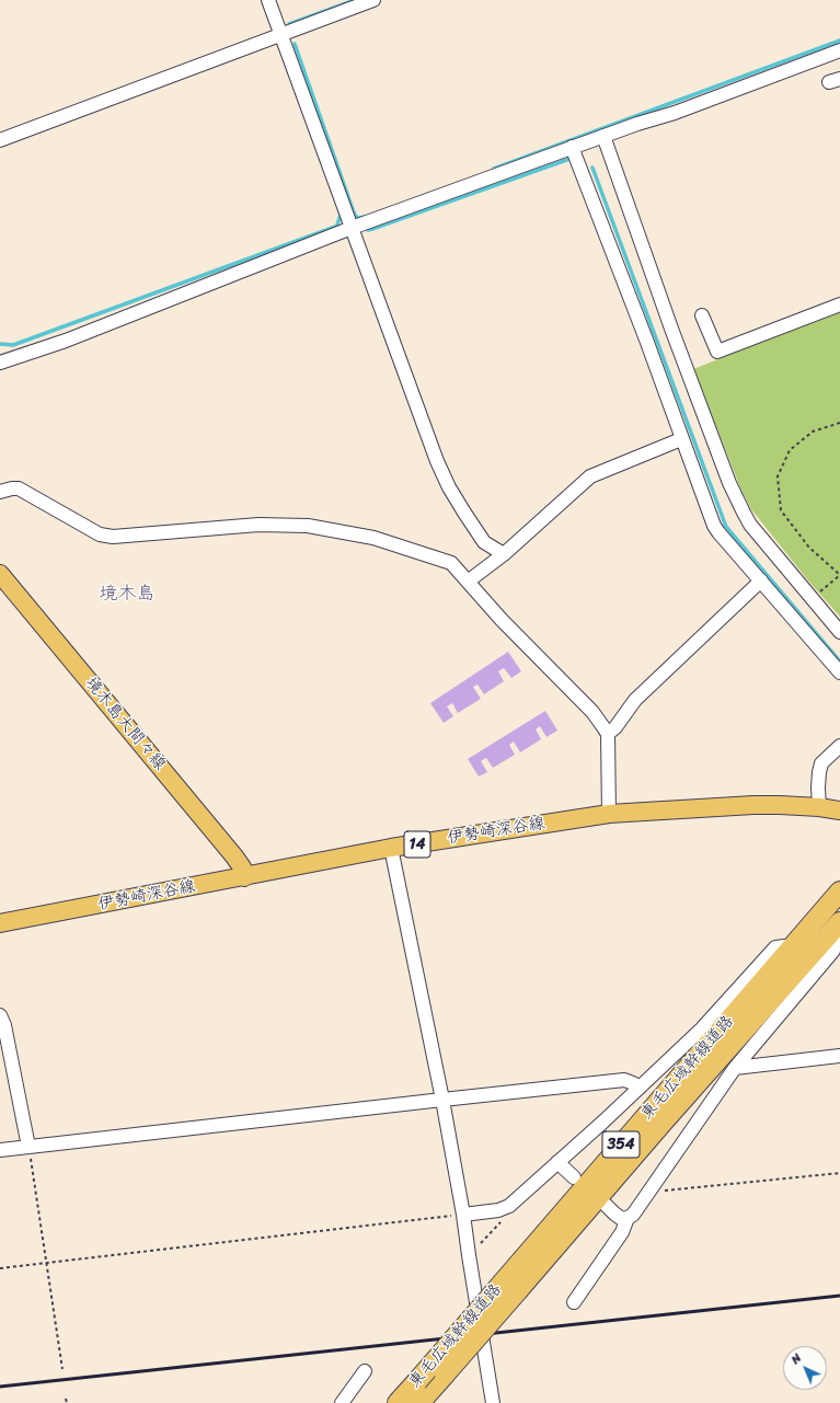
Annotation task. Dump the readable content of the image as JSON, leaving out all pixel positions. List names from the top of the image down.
{
  "streets": {
    "highway": ["東毛広域幹線道路", "354"],
    "main road": ["境木島大間々線", "伊勢崎深谷線", "14"]
  },
  "crossings": [
    ["境木島大間々線", "伊勢崎深谷線"]
  ],
  "districts": ["境木島"],
  "north": "top left"
}
